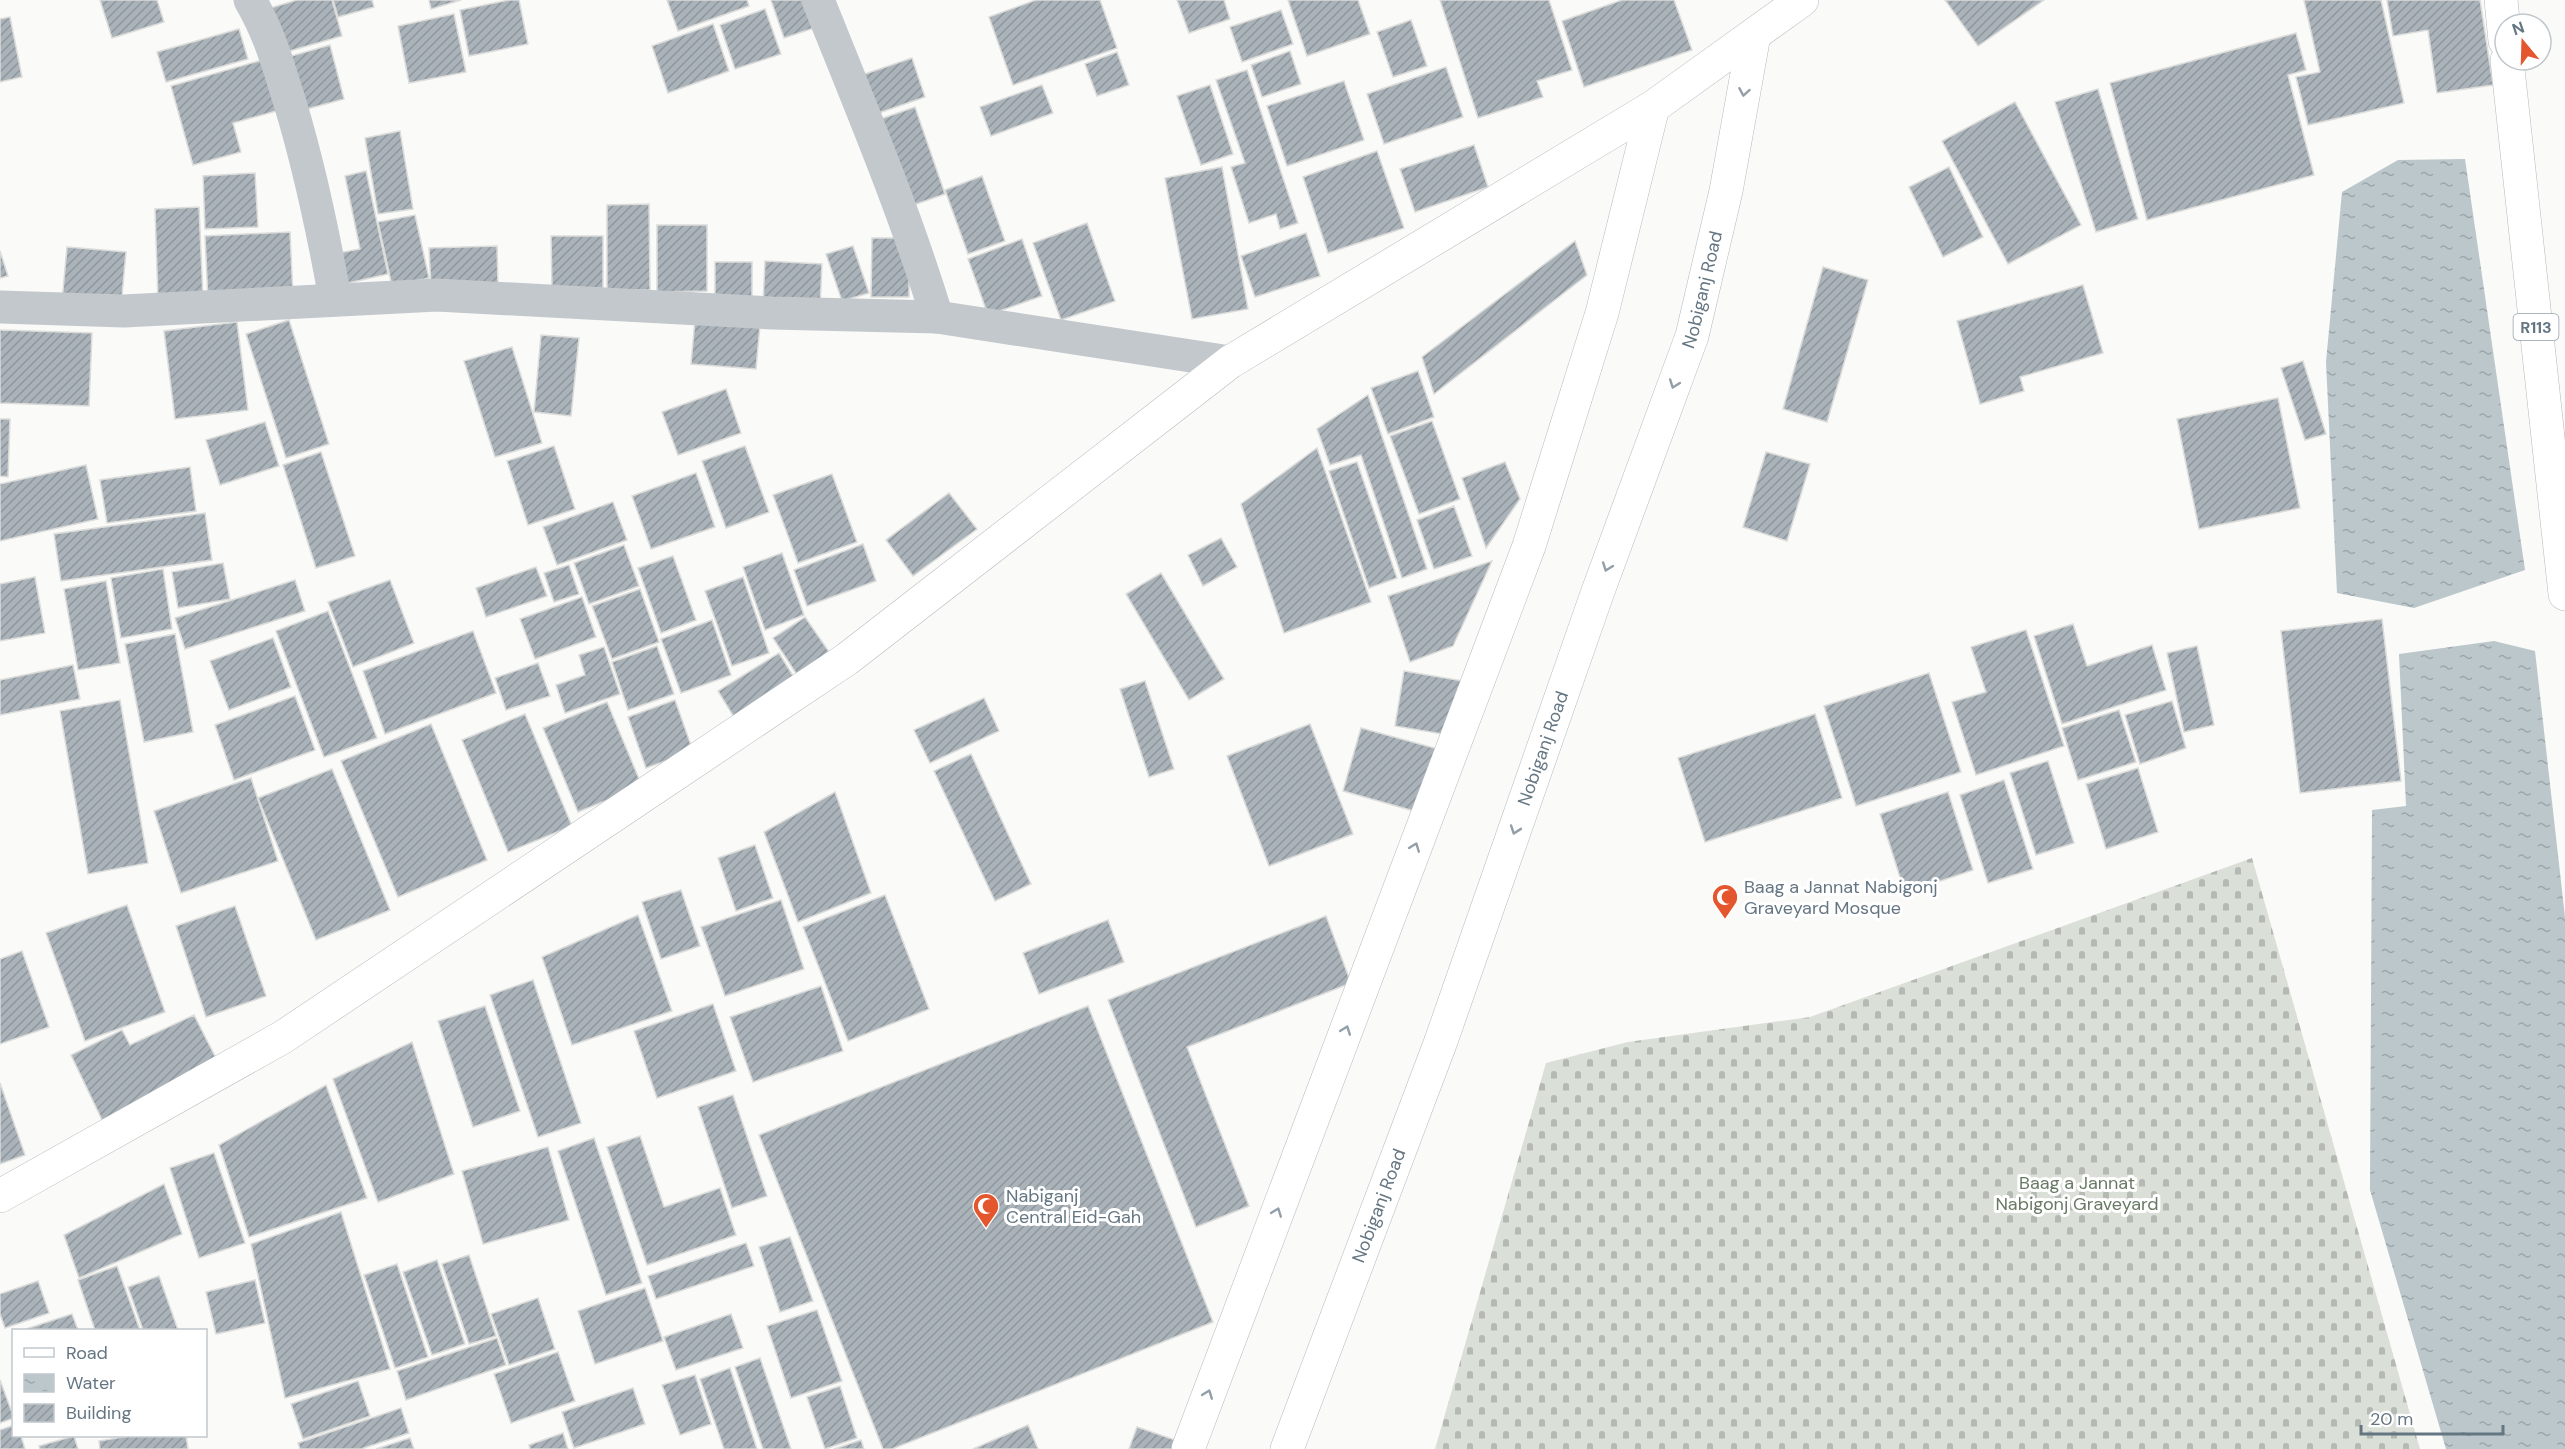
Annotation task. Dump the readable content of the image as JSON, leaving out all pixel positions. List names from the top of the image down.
{
  "streets": {
    "main road": ["Nobiganj Road", "R113"]
  },
  "parks": ["Baag a Jannat Nabigonj Graveyard"],
  "places": {
    "mosque": ["Baag a Jannat Nabigonj Graveyard Mosque", "Nabiganj Central Eid-Gah"]
  },
  "legend": ["Road", "Water", "Building"],
  "scale_bar": "20 m",
  "north": "top"
}
